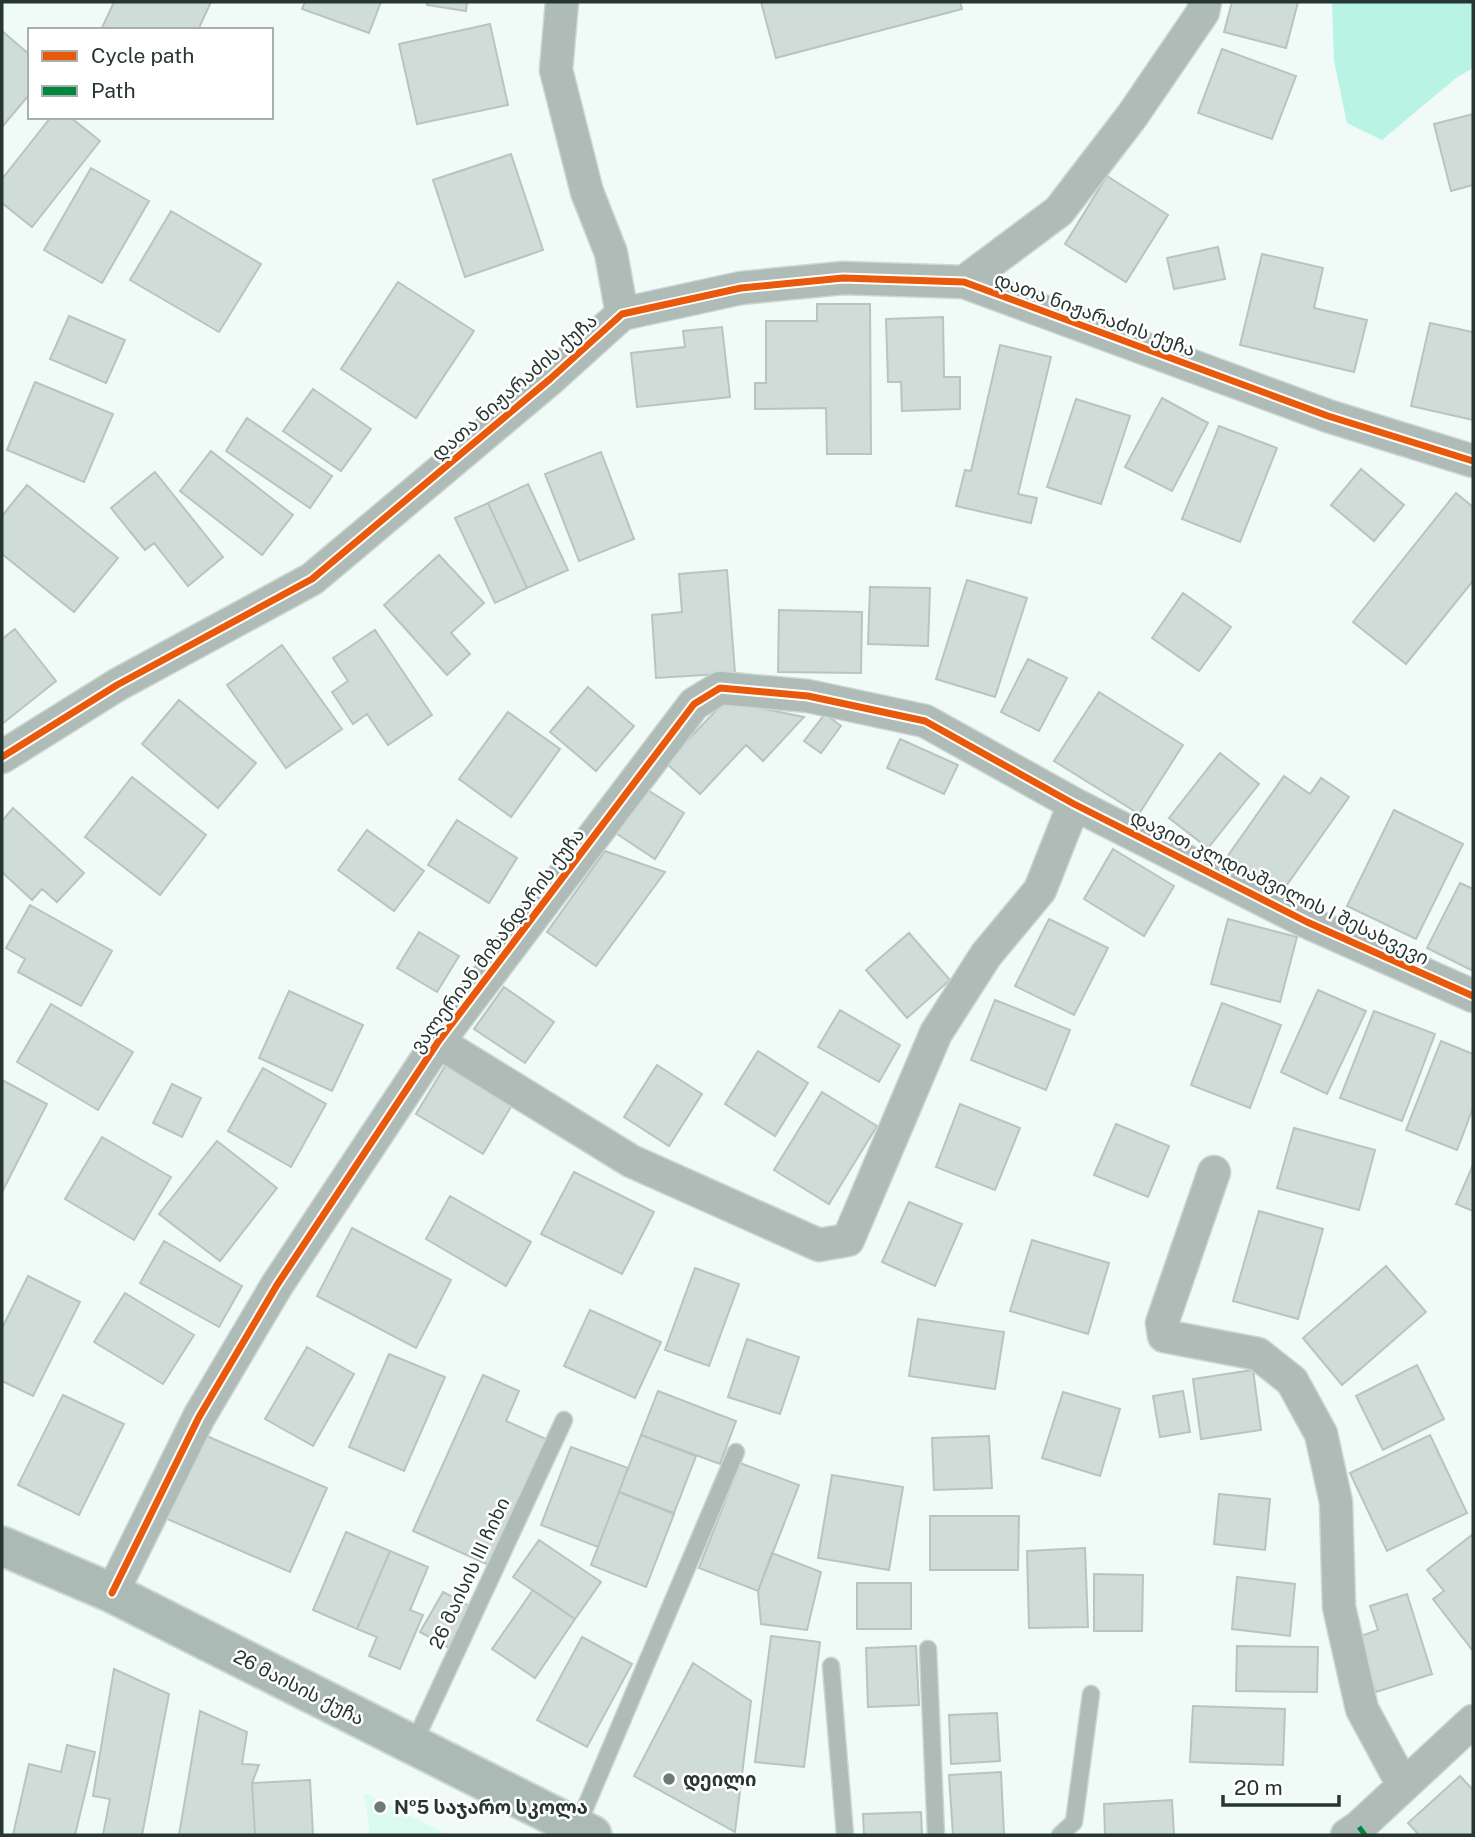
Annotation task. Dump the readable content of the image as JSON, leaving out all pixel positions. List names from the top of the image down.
{
  "streets": {
    "main road": ["26 მაისის ქუჩა"],
    "street": ["დათა ნიჟარაძის ქუჩა", "დავით კლდიაშვილის I შესახვევი", "ვალერიან მიზანდარის ქუჩა"],
    "lane": ["26 მაისის III ჩიხი"]
  },
  "crossings": [
    ["დავით კლდიაშვილის I შესახვევი", "ვალერიან მიზანდარის ქუჩა"],
    ["ვალერიან მიზანდარის ქუჩა", "26 მაისის ქუჩა"],
    ["26 მაისის III ჩიხი", "26 მაისის ქუჩა"]
  ],
  "places": ["დეილი", "№5 საჯარო სკოლა"],
  "legend": ["Cycle path", "Path"],
  "scale_bar": "20 m"
}
